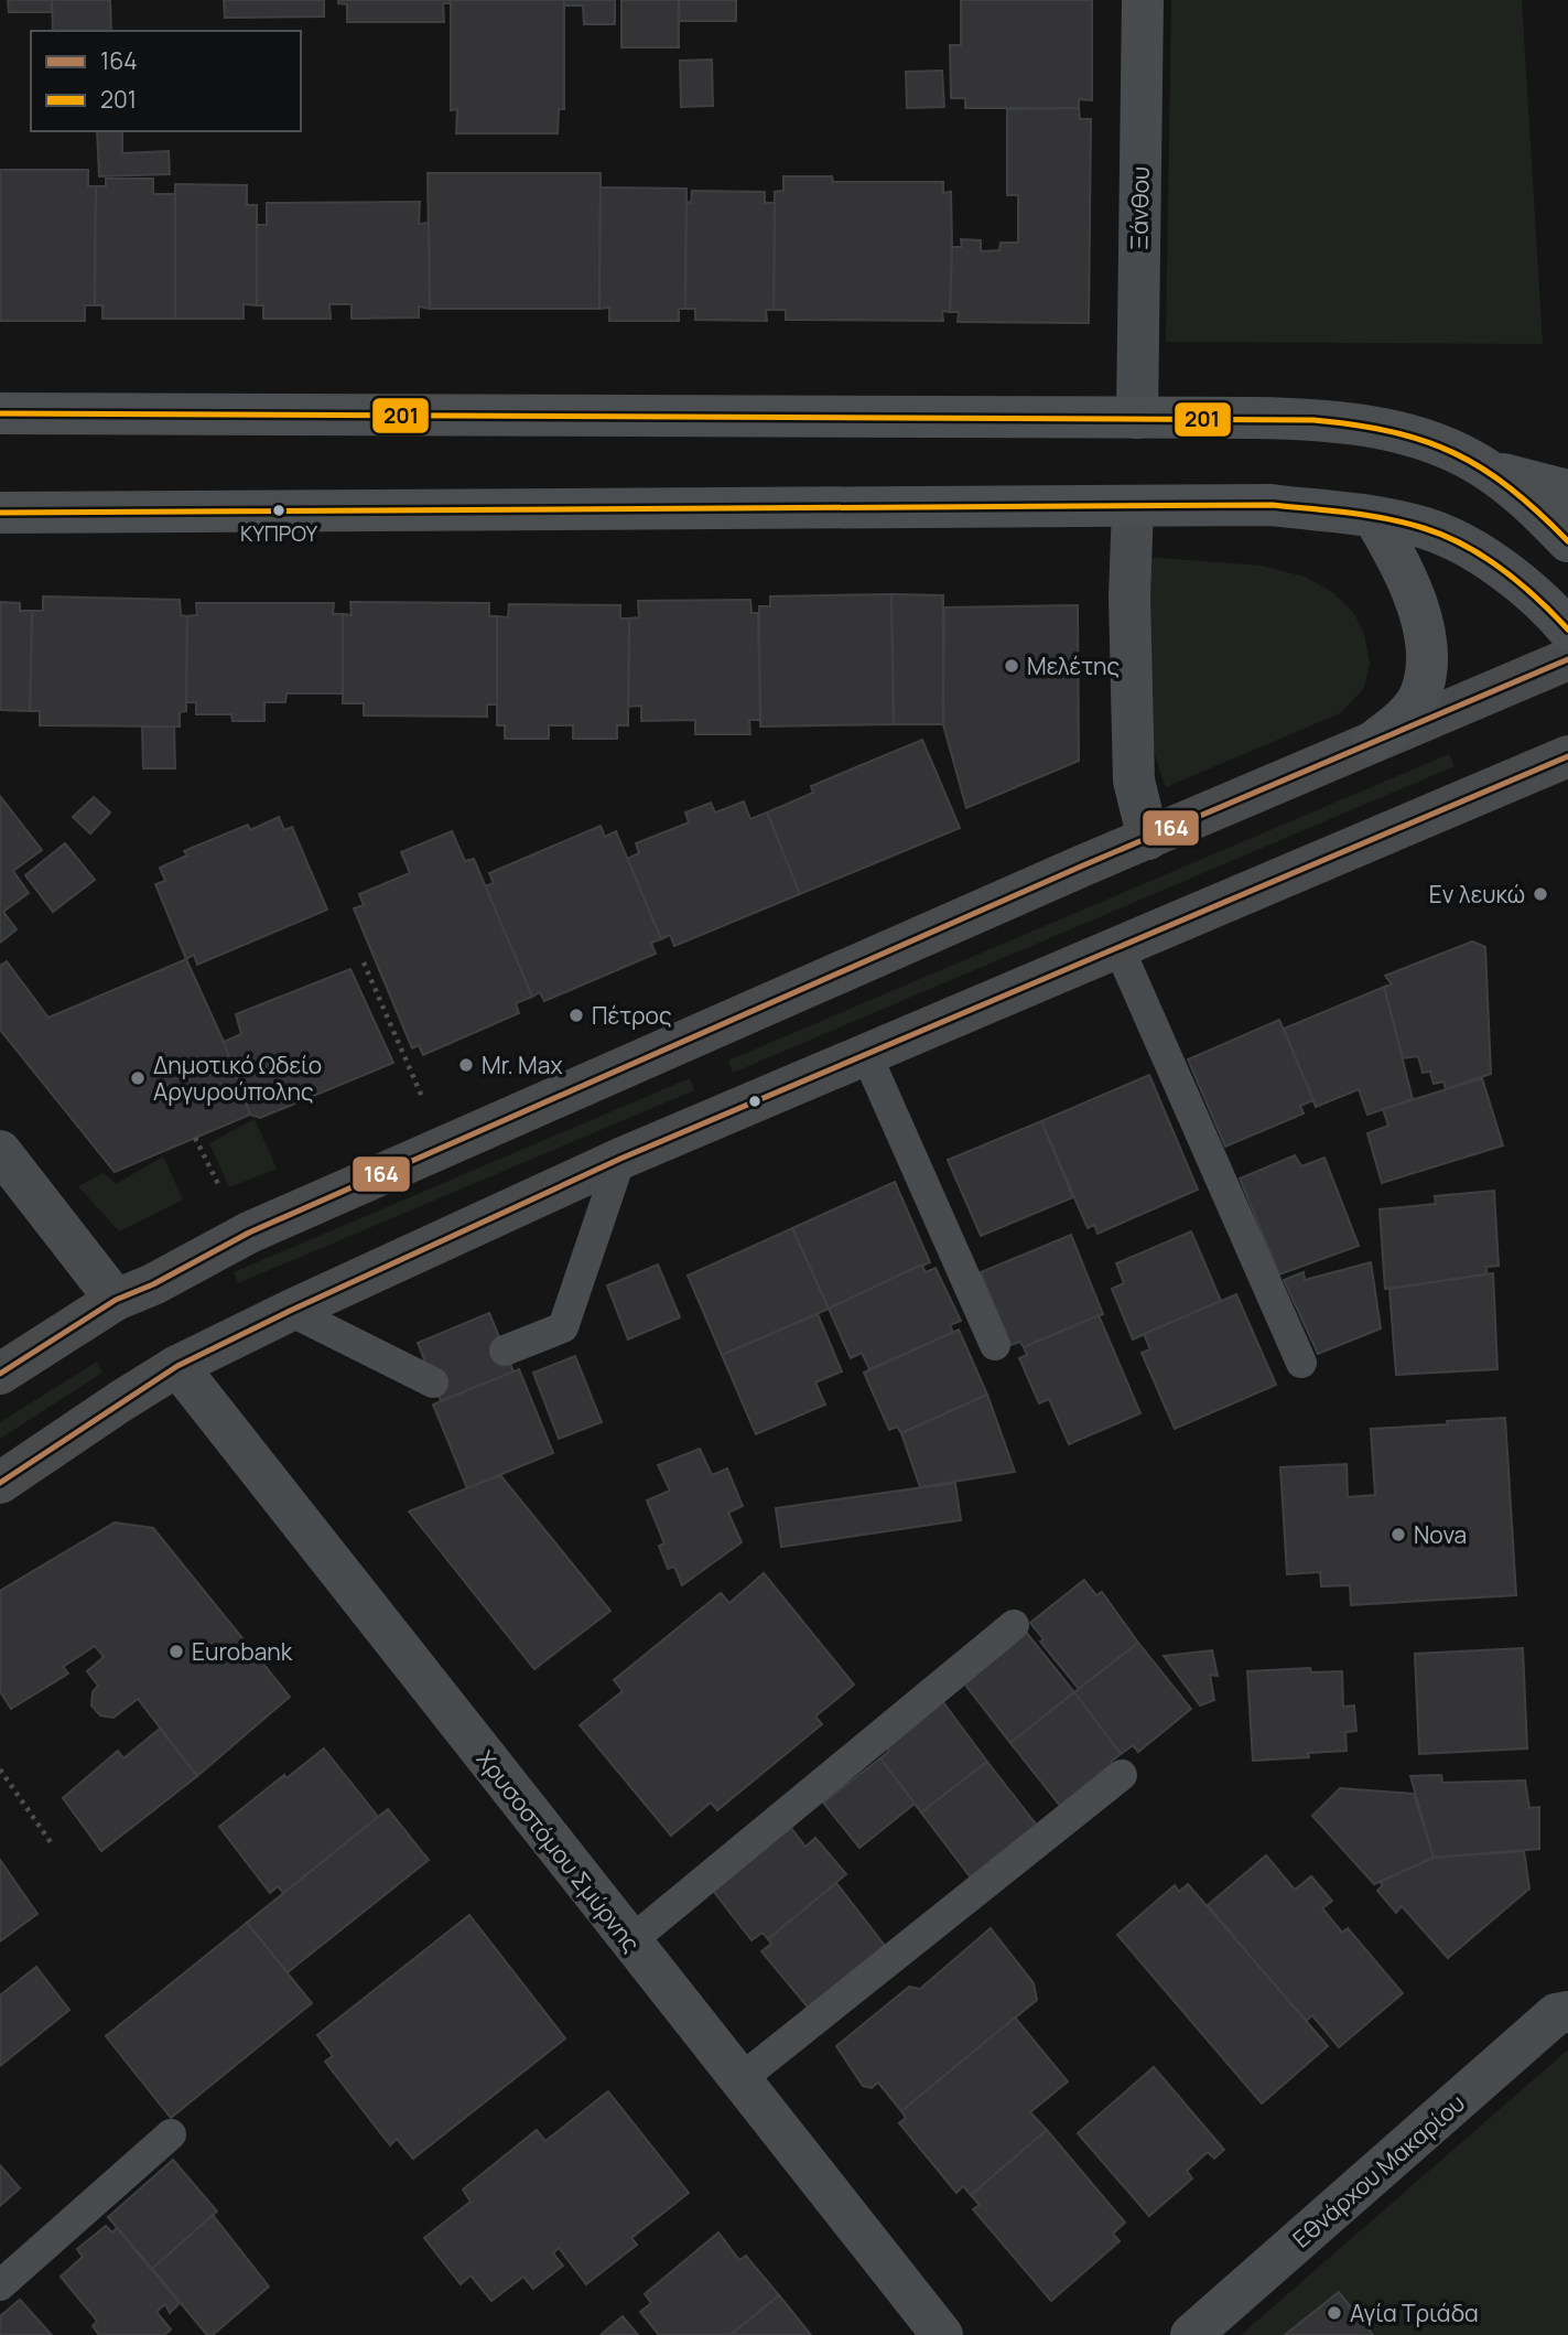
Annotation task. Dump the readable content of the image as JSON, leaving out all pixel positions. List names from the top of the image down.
{
  "streets": {
    "street": ["Ξάνθου", "Χρυσοστόμου Σμύρνης", "Εθνάρχου Μακαρίου"]
  },
  "places": [
    "ΚΥΠΡΟΥ",
    "Μελέτης",
    "Εν λευκώ",
    "Πέτρος",
    "Mr. Max",
    "Δημοτικό Ωδείο Αργυρούπολης",
    "Nova",
    "Eurobank",
    "Αγία Τριάδα"
  ],
  "lines": ["transit line 201", "transit line 164"],
  "legend": ["164", "201"]
}
